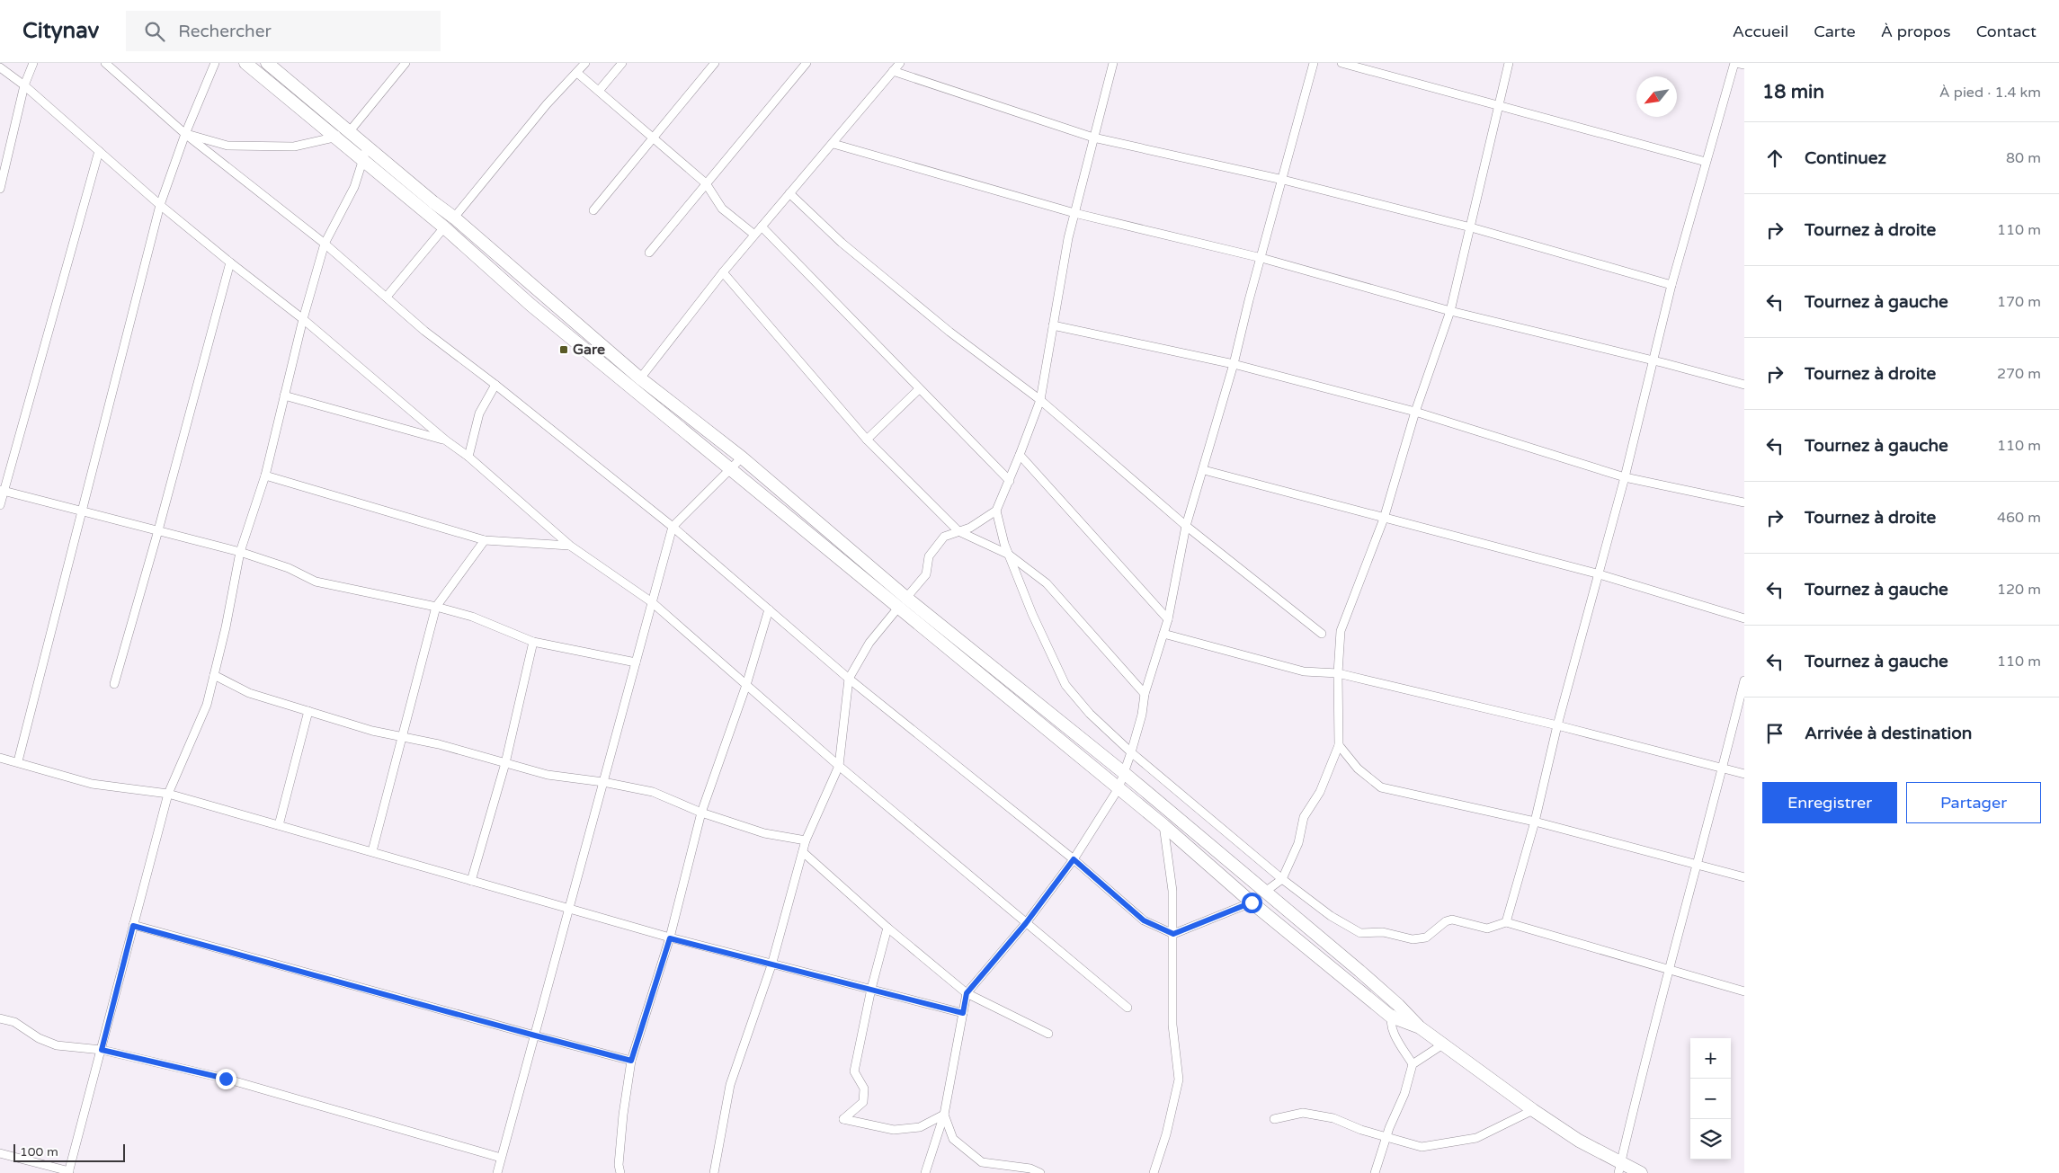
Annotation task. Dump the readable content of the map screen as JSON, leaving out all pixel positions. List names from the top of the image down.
{
  "places": {
    "transit": ["Gare"]
  },
  "scale_bar": "100 m",
  "north": "bottom left",
  "page": {
    "header": "Citynav",
    "search": "Rechercher",
    "nav": [
      "Accueil",
      "Carte",
      "À propos",
      "Contact"
    ],
    "heading": ["18 min", "À pied · 1.4 km"],
    "list": [
      ["Continuez", "80 m"],
      ["Tournez à droite", "110 m"],
      ["Tournez à gauche", "170 m"],
      ["Tournez à droite", "270 m"],
      ["Tournez à gauche", "110 m"],
      ["Tournez à droite", "460 m"],
      ["Tournez à gauche", "120 m"],
      ["Tournez à gauche", "110 m"],
      "Arrivée à destination"
    ],
    "buttons": ["Enregistrer", "Partager"],
    "map_buttons": ["+", "−"],
    "scale": "100 m"
  }
}
